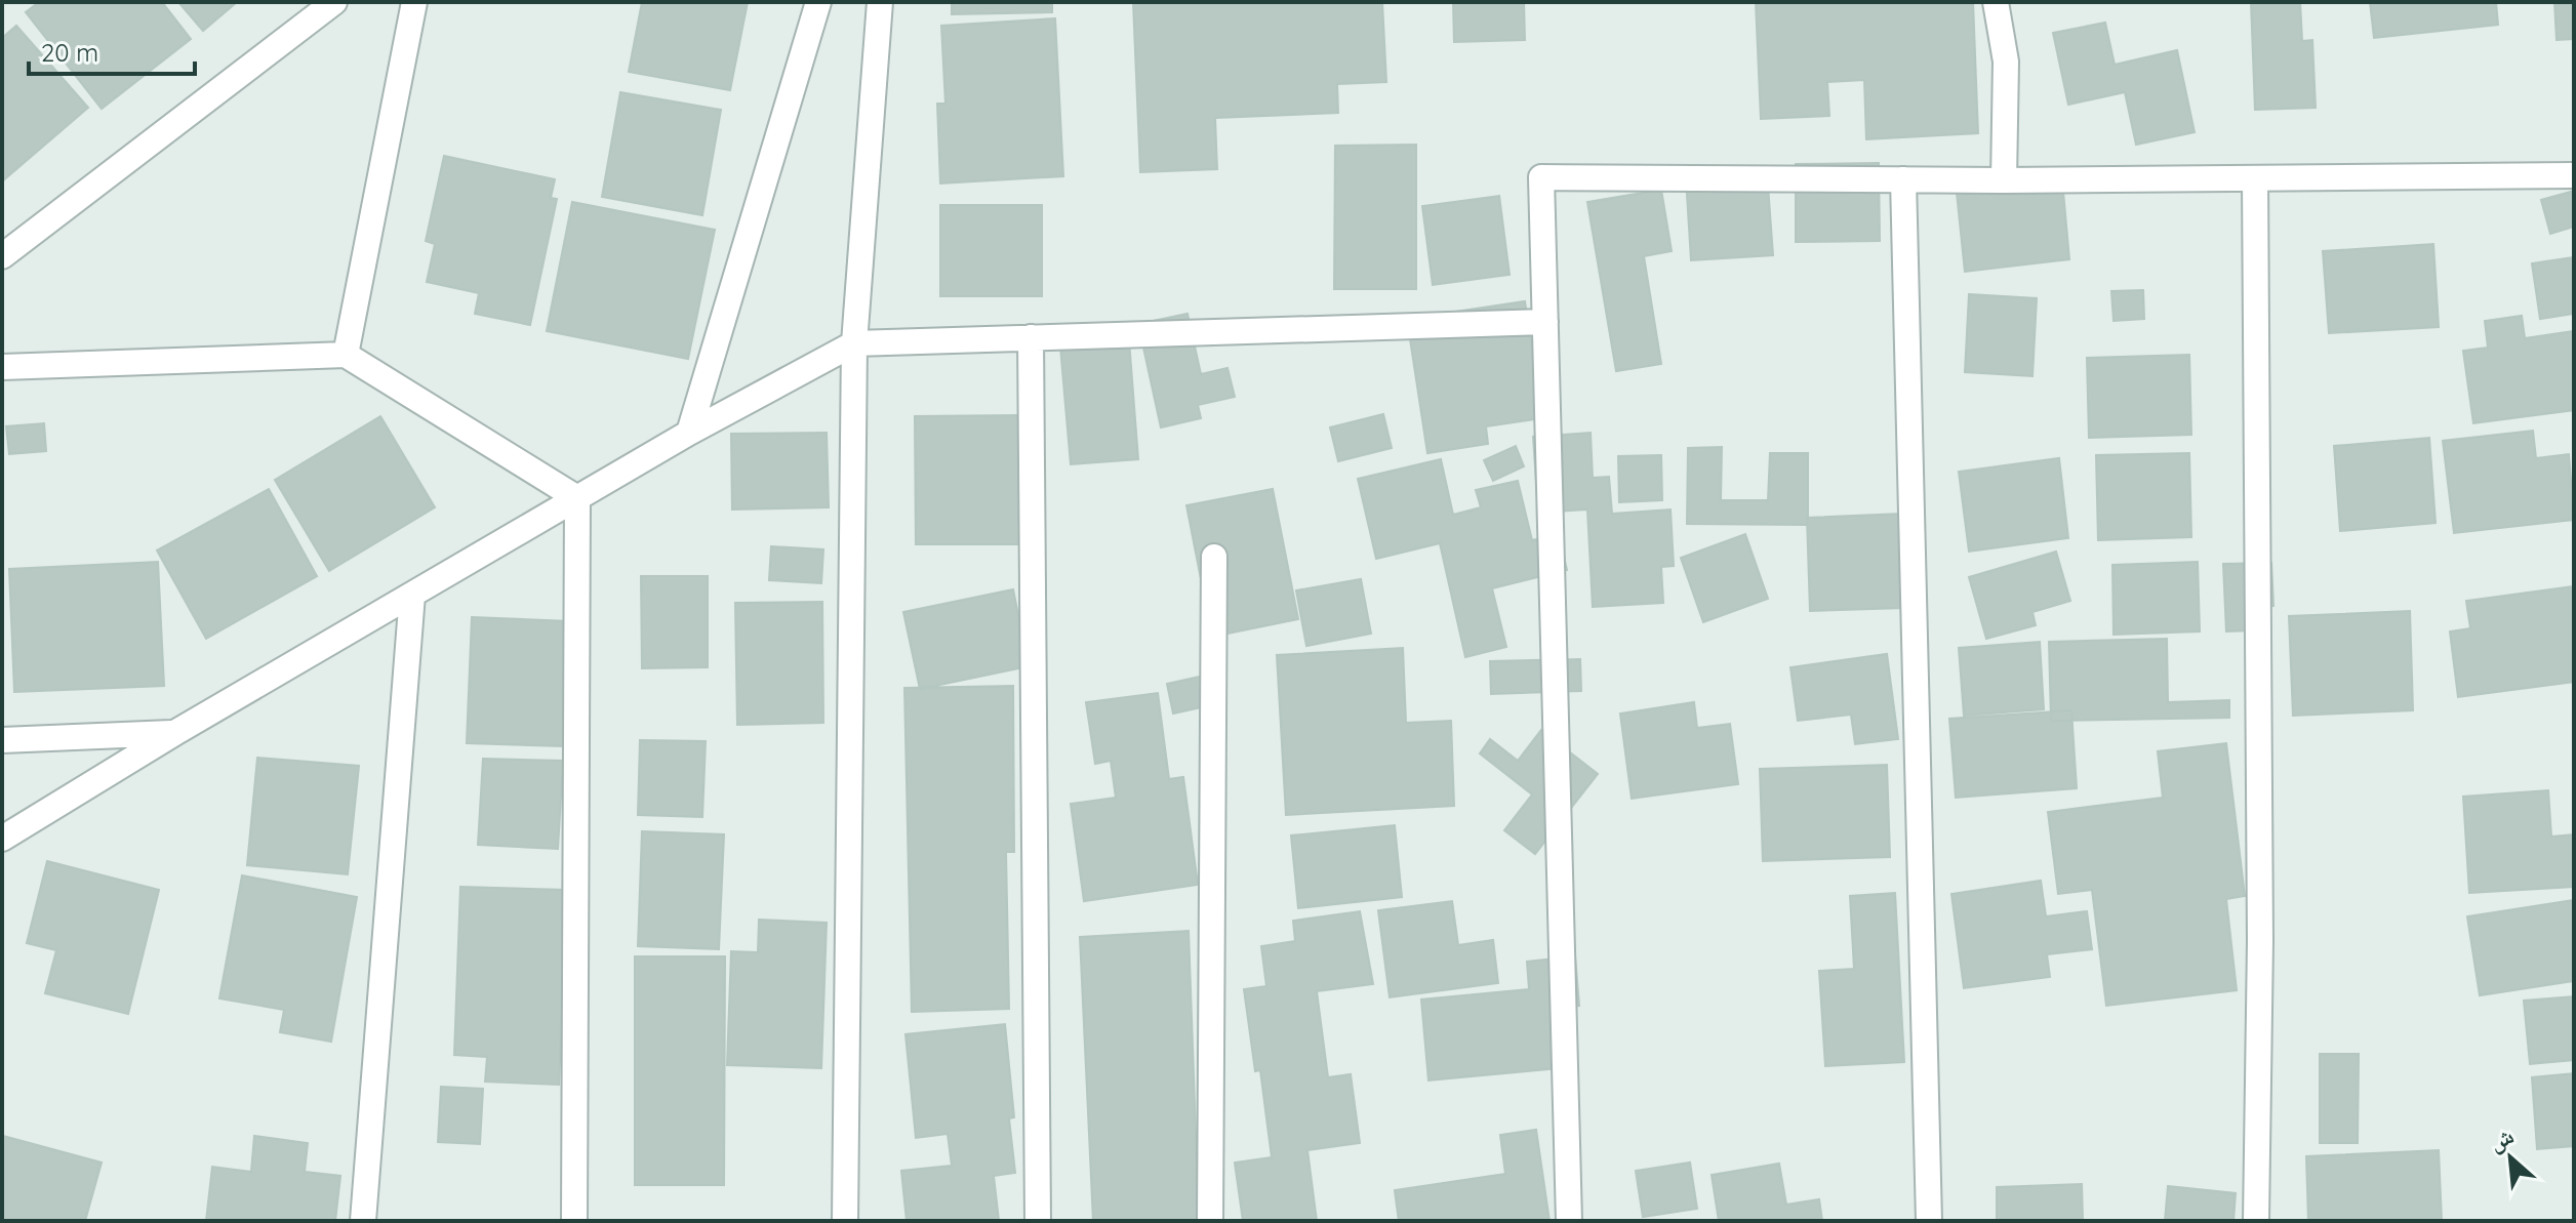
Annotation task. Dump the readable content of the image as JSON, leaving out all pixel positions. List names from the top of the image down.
{
  "scale_bar": "20 m",
  "north": "top left"
}
